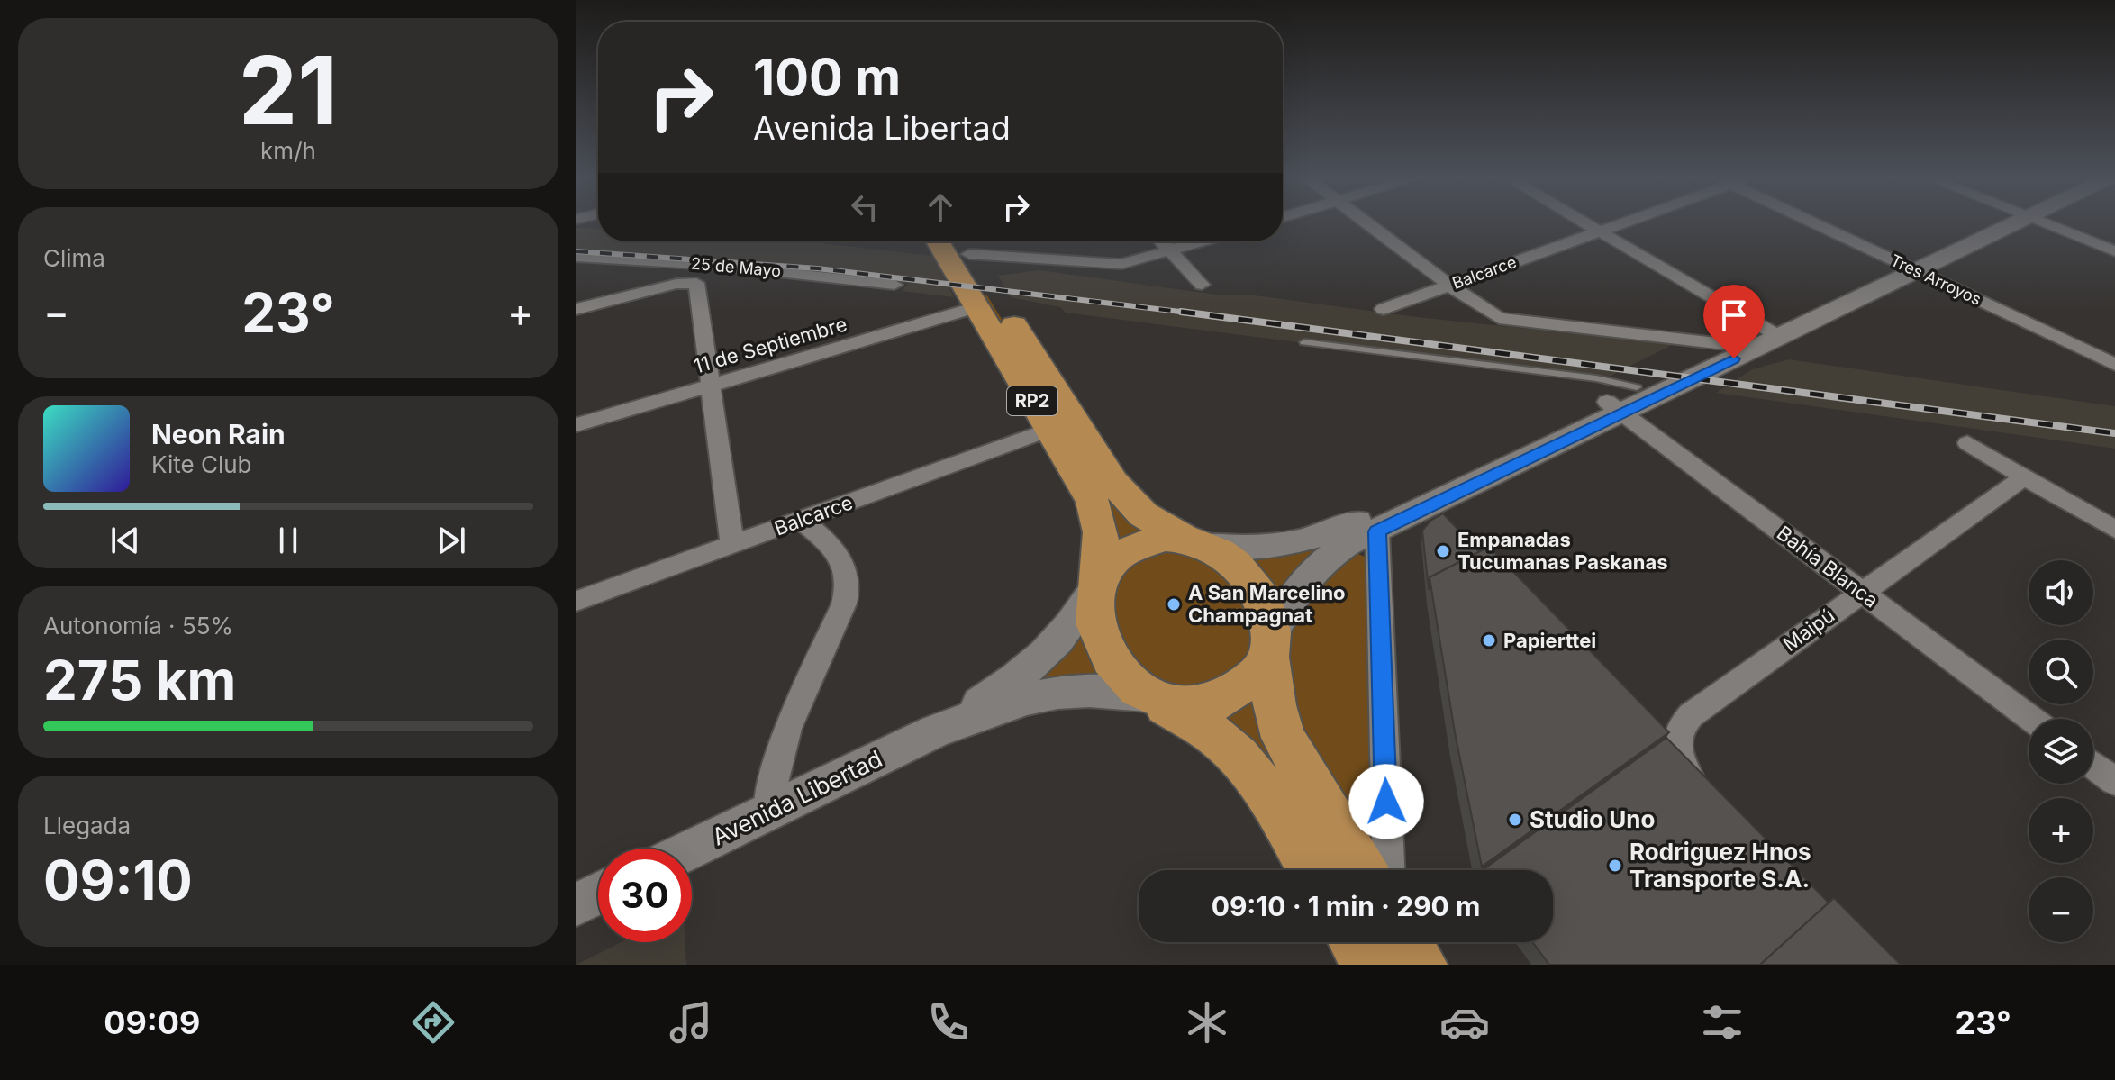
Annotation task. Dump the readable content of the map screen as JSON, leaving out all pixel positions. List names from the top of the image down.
{
  "streets": {
    "highway": ["RP2"],
    "main road": ["Avenida Libertad"],
    "street": [
      "25 de Mayo",
      "Balcarce",
      "Tres Arroyos",
      "11 de Septiembre",
      "Bahía Blanca",
      "Maipú"
    ]
  },
  "crossings": [
    ["Balcarce", "RP2"],
    ["11 de Septiembre", "RP2"],
    ["RP2", "Avenida Libertad"],
    ["Bahía Blanca", "Maipú"]
  ],
  "places": [
    "Empanadas Tucumanas Paskanas",
    "A San Marcelino Champagnat",
    "Papierttei",
    "Studio Uno",
    "Rodriguez Hnos Transporte S.A."
  ],
  "page": {
    "tile": [
      ["21", "km/h"],
      "Clima",
      ["Autonomía · 55%", "275 km"],
      ["Llegada", "09:10"]
    ],
    "turn": ["100 m", "Avenida Libertad"],
    "heat": ["−", "23°", "+"],
    "song": ["Neon Rain", "Kite Club"],
    "map_buttons": ["+", "−"],
    "limit": "30",
    "trip": "09:10 · 1 min · 290 m",
    "tabs": ["09:09", "23°"]
  }
}
